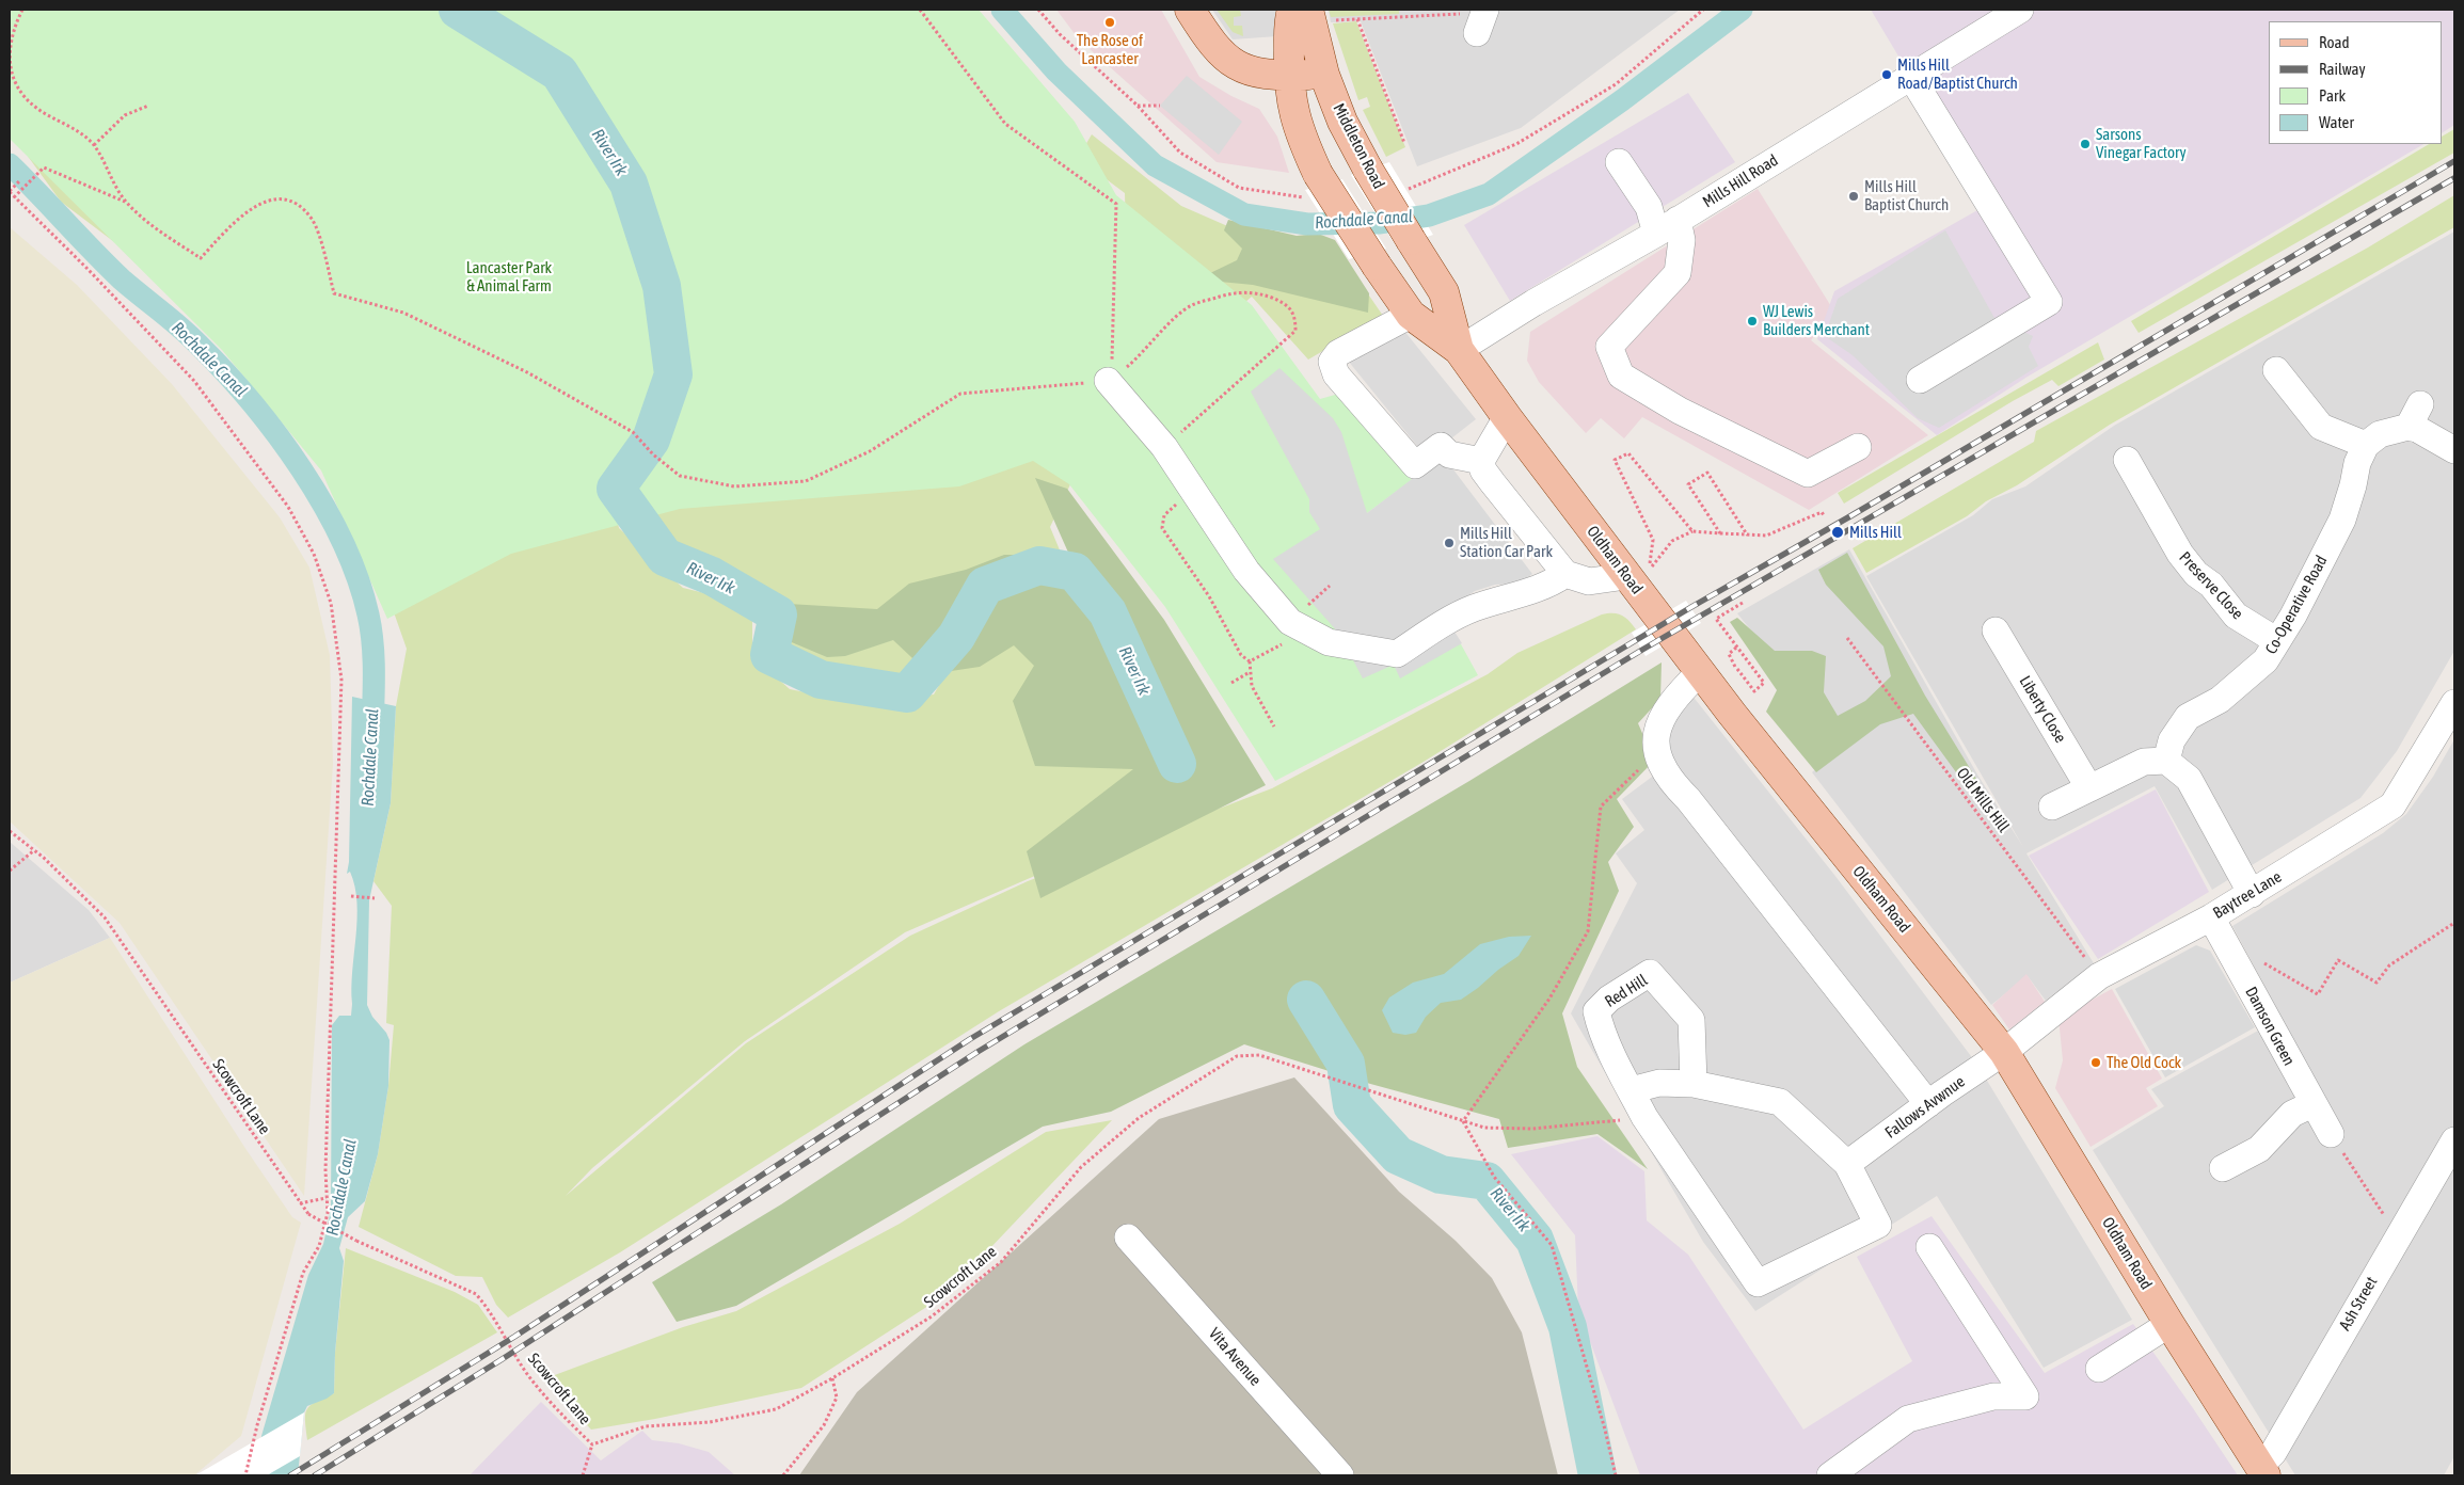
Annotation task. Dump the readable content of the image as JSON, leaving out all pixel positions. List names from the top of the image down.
{
  "streets": {
    "main road": ["Middleton Road", "Oldham Road"],
    "street": [
      "Mills Hill Road",
      "Preserve Close",
      "Co-Operative Road",
      "Liberty Close",
      "Baytree Lane",
      "Red Hill",
      "Damson Green",
      "Fallows Avwnue",
      "Ash Street",
      "Vita Avenue"
    ],
    "path": ["Old Mills Hill", "Scowcroft Lane"]
  },
  "crossings": [
    ["Middleton Road", "Mills Hill Road"],
    ["Middleton Road", "Oldham Road"],
    ["Mills Hill Road", "Oldham Road"],
    ["Oldham Road", "Baytree Lane"],
    ["Oldham Road", "Fallows Avwnue"],
    ["Oldham Road", "Ash Street"],
    ["Preserve Close", "Co-Operative Road"],
    ["Old Mills Hill", "Baytree Lane"],
    ["Baytree Lane", "Damson Green"],
    ["Baytree Lane", "Fallows Avwnue"]
  ],
  "water": ["River Irk", "Rochdale Canal"],
  "parks": ["Lancaster Park & Animal Farm"],
  "places": [
    "The Rose of Lancaster",
    "Mills Hill Road/Baptist Church",
    "Sarsons Vinegar Factory",
    "Mills Hill Baptist Church",
    "WJ Lewis Builders Merchant",
    "Mills Hill",
    "Mills Hill Station Car Park",
    "The Old Cock"
  ],
  "legend": [
    "Road",
    "Railway",
    "Park",
    "Water"
  ]
}
